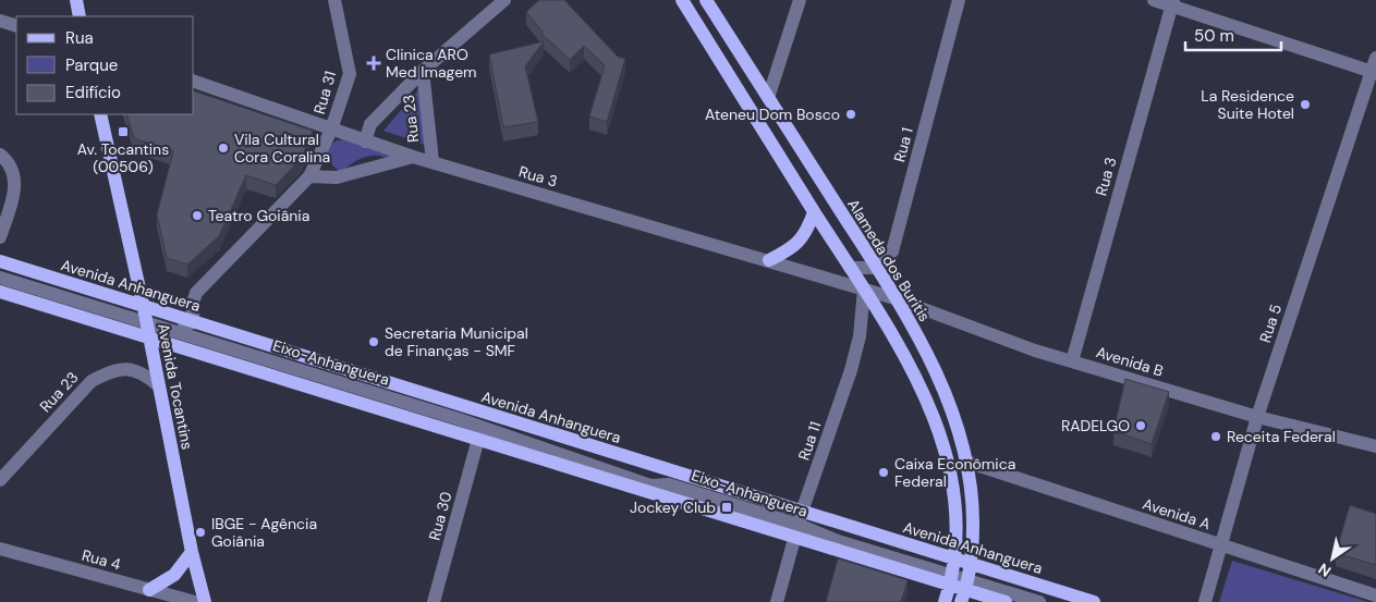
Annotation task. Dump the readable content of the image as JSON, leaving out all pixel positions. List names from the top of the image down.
{
  "streets": {
    "main road": ["Alameda dos Buritis", "Avenida Anhanguera", "Avenida Tocantins"],
    "street": [
      "Rua 31",
      "Rua 23",
      "Rua 1",
      "Rua 3",
      "Rua 5",
      "Avenida B",
      "Eixo-Anhanguera",
      "Rua 11",
      "Avenida A",
      "Rua 30",
      "Rua 4"
    ]
  },
  "crossings": [
    ["Rua 31", "Rua 3"],
    ["Rua 23", "Rua 3"],
    ["Rua 23", "Avenida Tocantins"],
    ["Rua 1", "Alameda dos Buritis"],
    ["Rua 3", "Avenida B"],
    ["Rua 3", "Rua 11"],
    ["Alameda dos Buritis", "Avenida Anhanguera"],
    ["Alameda dos Buritis", "Avenida B"],
    ["Alameda dos Buritis", "Eixo-Anhanguera"],
    ["Alameda dos Buritis", "Avenida A"],
    ["Avenida Anhanguera", "Eixo-Anhanguera"],
    ["Avenida Anhanguera", "Avenida Tocantins"],
    ["Avenida Anhanguera", "Rua 11"],
    ["Avenida Anhanguera", "Rua 30"],
    ["Rua 5", "Avenida B"],
    ["Rua 5", "Avenida A"],
    ["Eixo-Anhanguera", "Avenida Tocantins"],
    ["Eixo-Anhanguera", "Rua 11"]
  ],
  "places": {
    "health": ["Clinica ARO Med Imagem"],
    "other": [
      "La Residence Suite Hotel",
      "Ateneu Dom Bosco",
      "Vila Cultural Cora Coralina",
      "Teatro Goiânia",
      "Secretaria Municipal de Finanças - SMF",
      "RADELGO",
      "Receita Federal",
      "Caixa Econômica Federal",
      "IBGE - Agência Goiânia"
    ],
    "transit": ["Av. Tocantins (00506)", "Jockey Club"]
  },
  "legend": ["Rua", "Parque", "Edifício"],
  "scale_bar": "50 m",
  "north": "bottom left"
}
